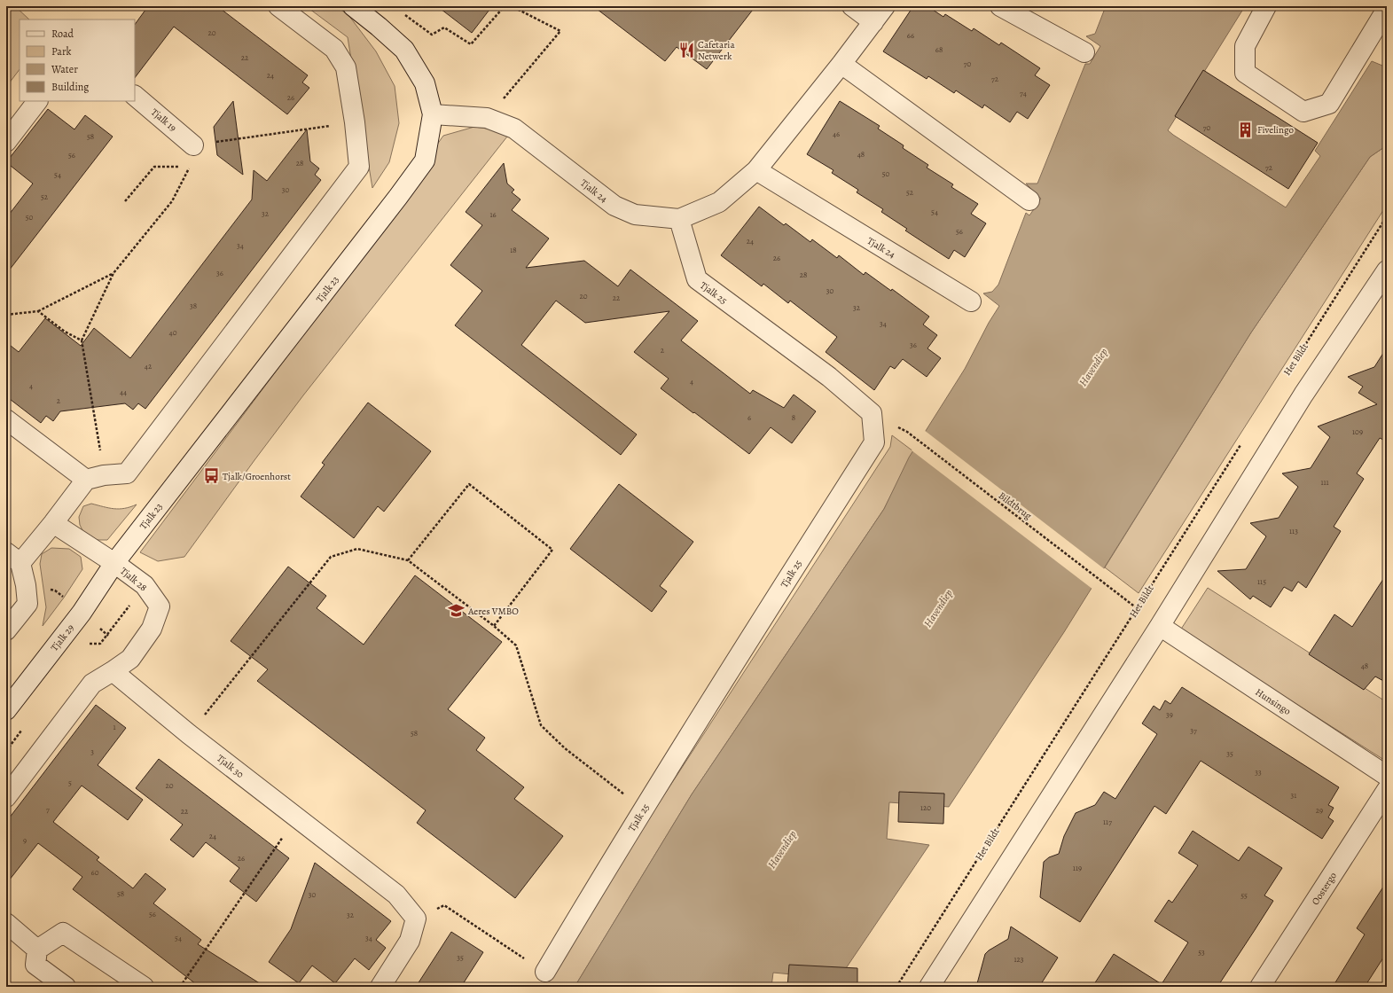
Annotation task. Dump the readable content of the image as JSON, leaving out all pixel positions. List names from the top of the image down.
{
  "streets": {
    "street": [
      "Tjalk 19",
      "Tjalk 24",
      "Tjalk 23",
      "Tjalk 25",
      "Tjalk 28",
      "Tjalk 29",
      "Hunsingo",
      "Tjalk 30",
      "Oostergo"
    ],
    "path": ["Het Bildt", "Bildtbrug"]
  },
  "crossings": [
    ["Tjalk 24", "Tjalk 23"],
    ["Tjalk 24", "Tjalk 25"],
    ["Tjalk 23", "Tjalk 28"],
    ["Tjalk 23", "Tjalk 29"],
    ["Het Bildt", "Bildtbrug"],
    ["Bildtbrug", "Hunsingo"],
    ["Tjalk 28", "Tjalk 29"],
    ["Tjalk 28", "Tjalk 30"]
  ],
  "water": ["Havendiep"],
  "places": {
    "restaurant": ["Cafetaria Netwerk"],
    "building": ["Fivelingo"],
    "bus stop": ["Tjalk/Groenhorst"],
    "school or university": ["Aeres VMBO"]
  },
  "house_numbers": [
    "20",
    "66",
    "68",
    "22",
    "70",
    "24",
    "72",
    "74",
    "26",
    "70",
    "46",
    "58",
    "48",
    "56",
    "28",
    "72",
    "50",
    "54",
    "30",
    "52",
    "52",
    "54",
    "32",
    "16",
    "50",
    "56",
    "24",
    "34",
    "18",
    "26",
    "36",
    "28",
    "30",
    "20",
    "22",
    "38",
    "32",
    "34",
    "40",
    "36",
    "2",
    "42",
    "4",
    "4",
    "44",
    "2",
    "6",
    "8",
    "109",
    "111",
    "113",
    "115",
    "48",
    "39",
    "1",
    "37",
    "58",
    "3",
    "35",
    "33",
    "5",
    "20",
    "31",
    "120",
    "7",
    "29",
    "22",
    "117",
    "24",
    "9",
    "26",
    "119",
    "60",
    "58",
    "30",
    "55",
    "56",
    "32",
    "54",
    "34",
    "53",
    "35",
    "123"
  ],
  "legend": [
    "Road",
    "Park",
    "Water",
    "Building"
  ]
}
